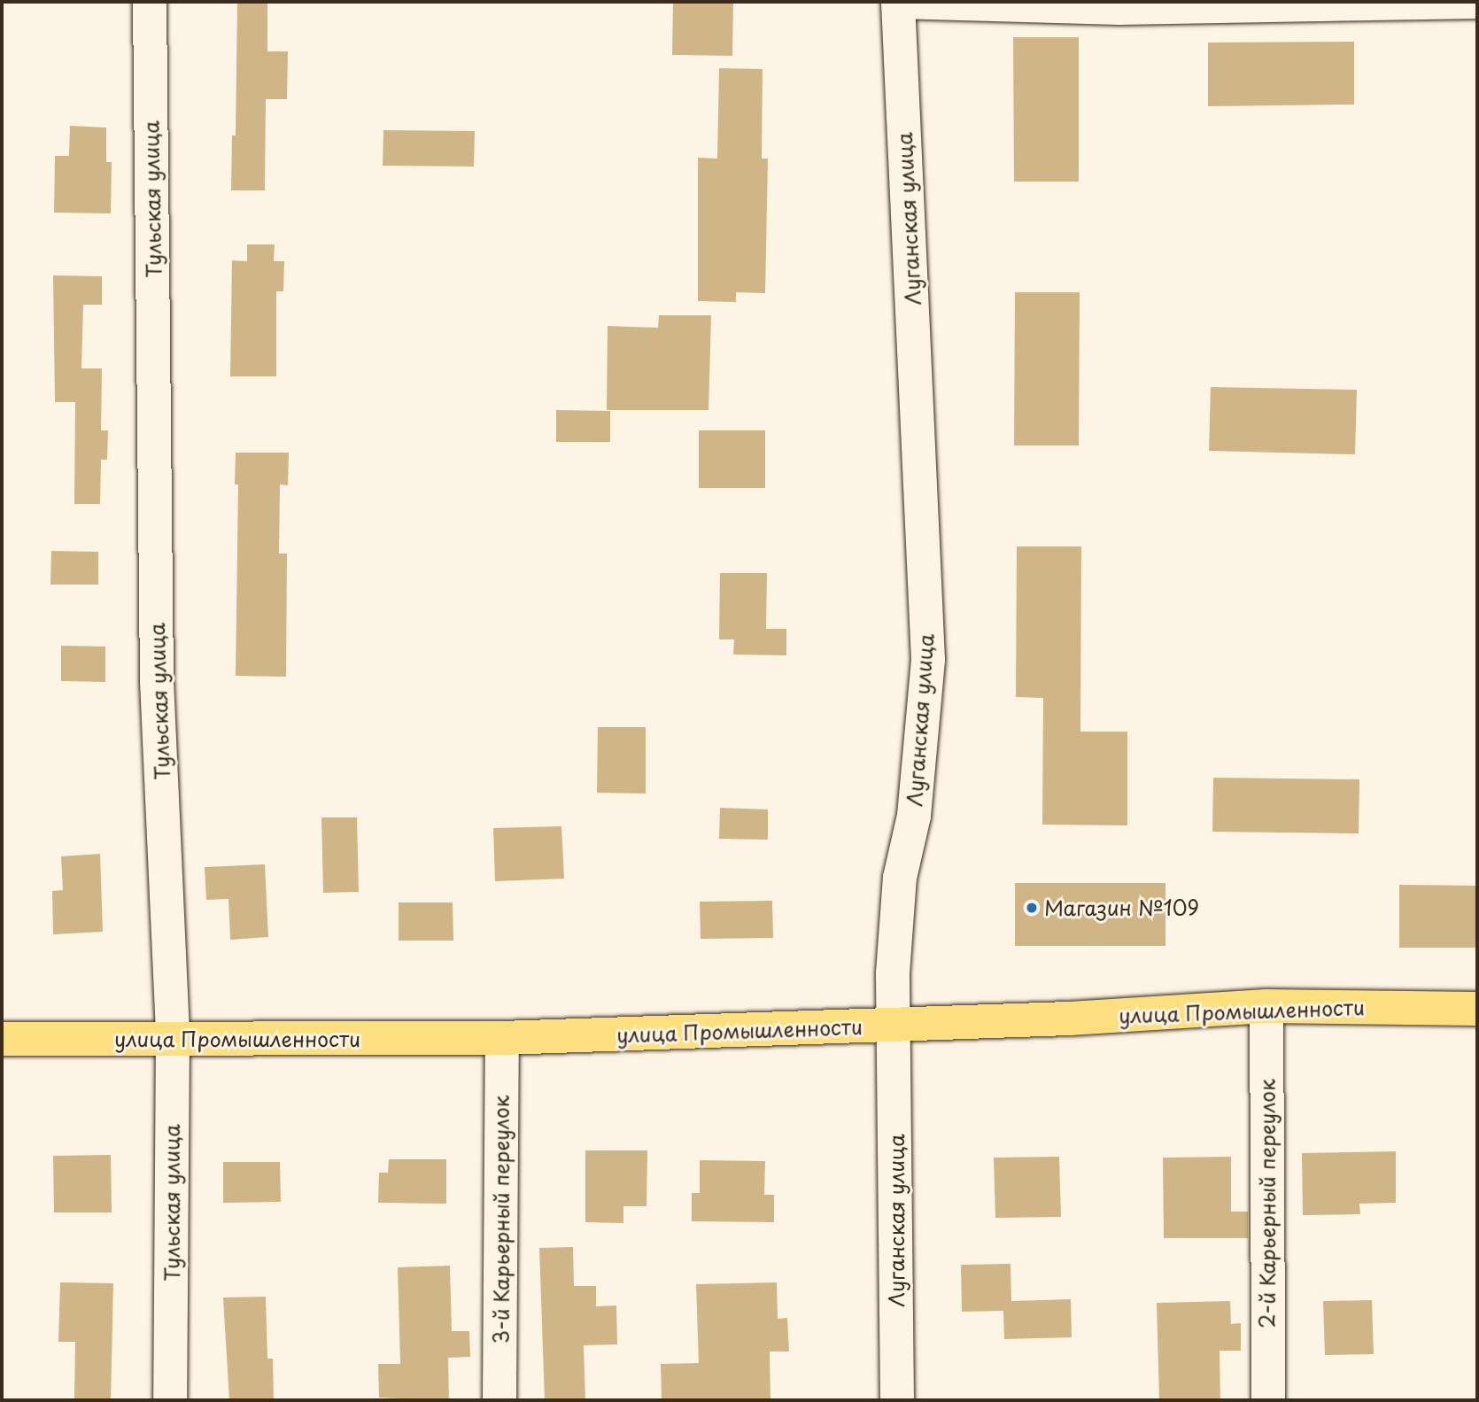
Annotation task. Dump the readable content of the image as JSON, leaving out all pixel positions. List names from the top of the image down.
{
  "streets": {
    "main road": ["улица Промышленности"],
    "street": [
      "Тульская улица",
      "Луганская улица",
      "2-й Карьерный переулок",
      "3-й Карьерный переулок"
    ]
  },
  "crossings": [
    ["Тульская улица", "улица Промышленности"],
    ["Луганская улица", "улица Промышленности"],
    ["улица Промышленности", "2-й Карьерный переулок"],
    ["улица Промышленности", "3-й Карьерный переулок"]
  ],
  "places": ["Магазин №109"]
}
